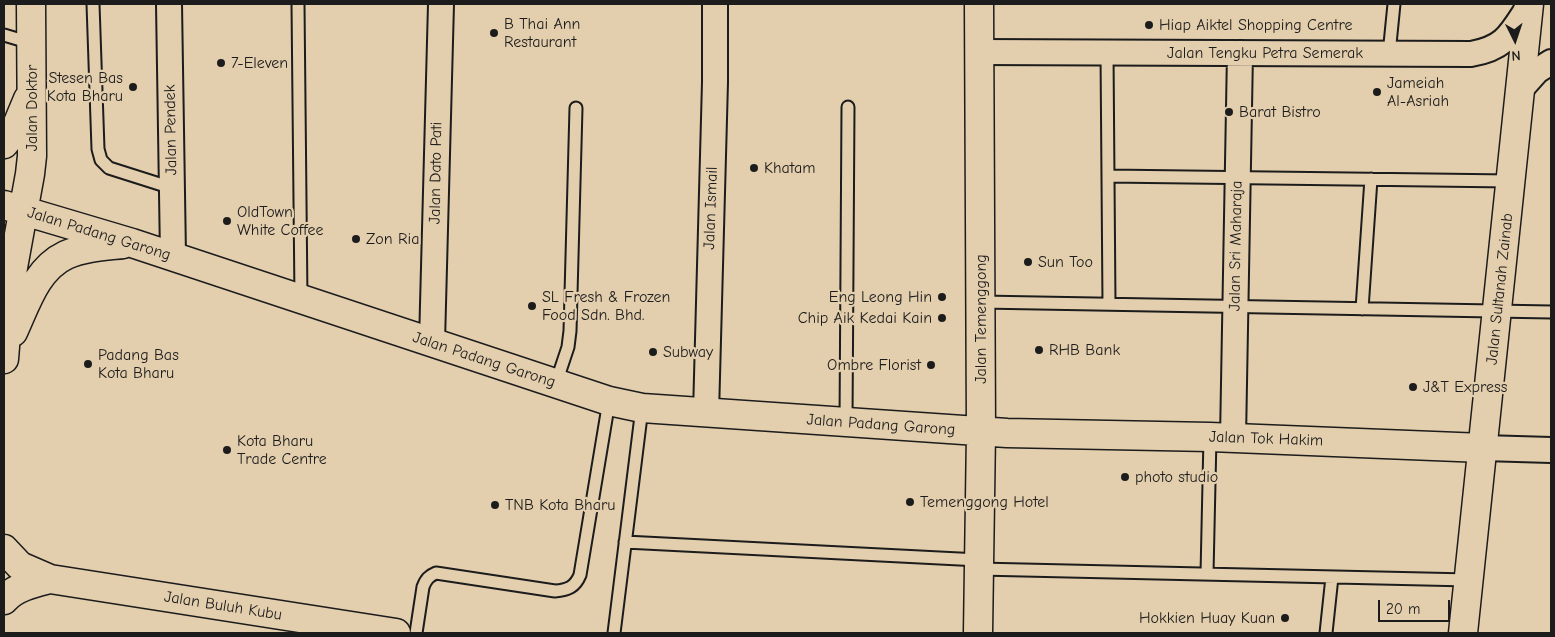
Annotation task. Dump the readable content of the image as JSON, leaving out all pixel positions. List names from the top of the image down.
{
  "streets": {
    "street": [
      "Jalan Tengku Petra Semerak",
      "Jalan Doktor",
      "Jalan Pendek",
      "Jalan Dato Pati",
      "Jalan Ismail",
      "Jalan Padang Garong",
      "Jalan Sri Maharaja",
      "Jalan Sultanah Zainab",
      "Jalan Temenggong",
      "Jalan Tok Hakim",
      "Jalan Buluh Kubu"
    ]
  },
  "crossings": [
    ["Jalan Tengku Petra Semerak", "Jalan Sri Maharaja"],
    ["Jalan Tengku Petra Semerak", "Jalan Sultanah Zainab"],
    ["Jalan Tengku Petra Semerak", "Jalan Temenggong"],
    ["Jalan Doktor", "Jalan Padang Garong"],
    ["Jalan Pendek", "Jalan Padang Garong"],
    ["Jalan Dato Pati", "Jalan Padang Garong"],
    ["Jalan Ismail", "Jalan Padang Garong"],
    ["Jalan Padang Garong", "Jalan Temenggong"],
    ["Jalan Padang Garong", "Jalan Tok Hakim"],
    ["Jalan Sri Maharaja", "Jalan Tok Hakim"],
    ["Jalan Sultanah Zainab", "Jalan Tok Hakim"],
    ["Jalan Temenggong", "Jalan Tok Hakim"]
  ],
  "places": [
    "Hiap Aiktel Shopping Centre",
    "B Thai Ann Restaurant",
    "7-Eleven",
    "Stesen Bas Kota Bharu",
    "Jameiah Al-Asriah",
    "Barat Bistro",
    "Khatam",
    "OldTown White Coffee",
    "Zon Ria",
    "Sun Too",
    "Eng Leong Hin",
    "SL Fresh & Frozen Food Sdn. Bhd.",
    "Chip Aik Kedai Kain",
    "RHB Bank",
    "Subway",
    "Padang Bas Kota Bharu",
    "Ombre Florist",
    "J&T Express",
    "Kota Bharu Trade Centre",
    "photo studio",
    "Temenggong Hotel",
    "TNB Kota Bharu",
    "Hokkien Huay Kuan"
  ],
  "scale_bar": "20 m",
  "north": "bottom"
}
